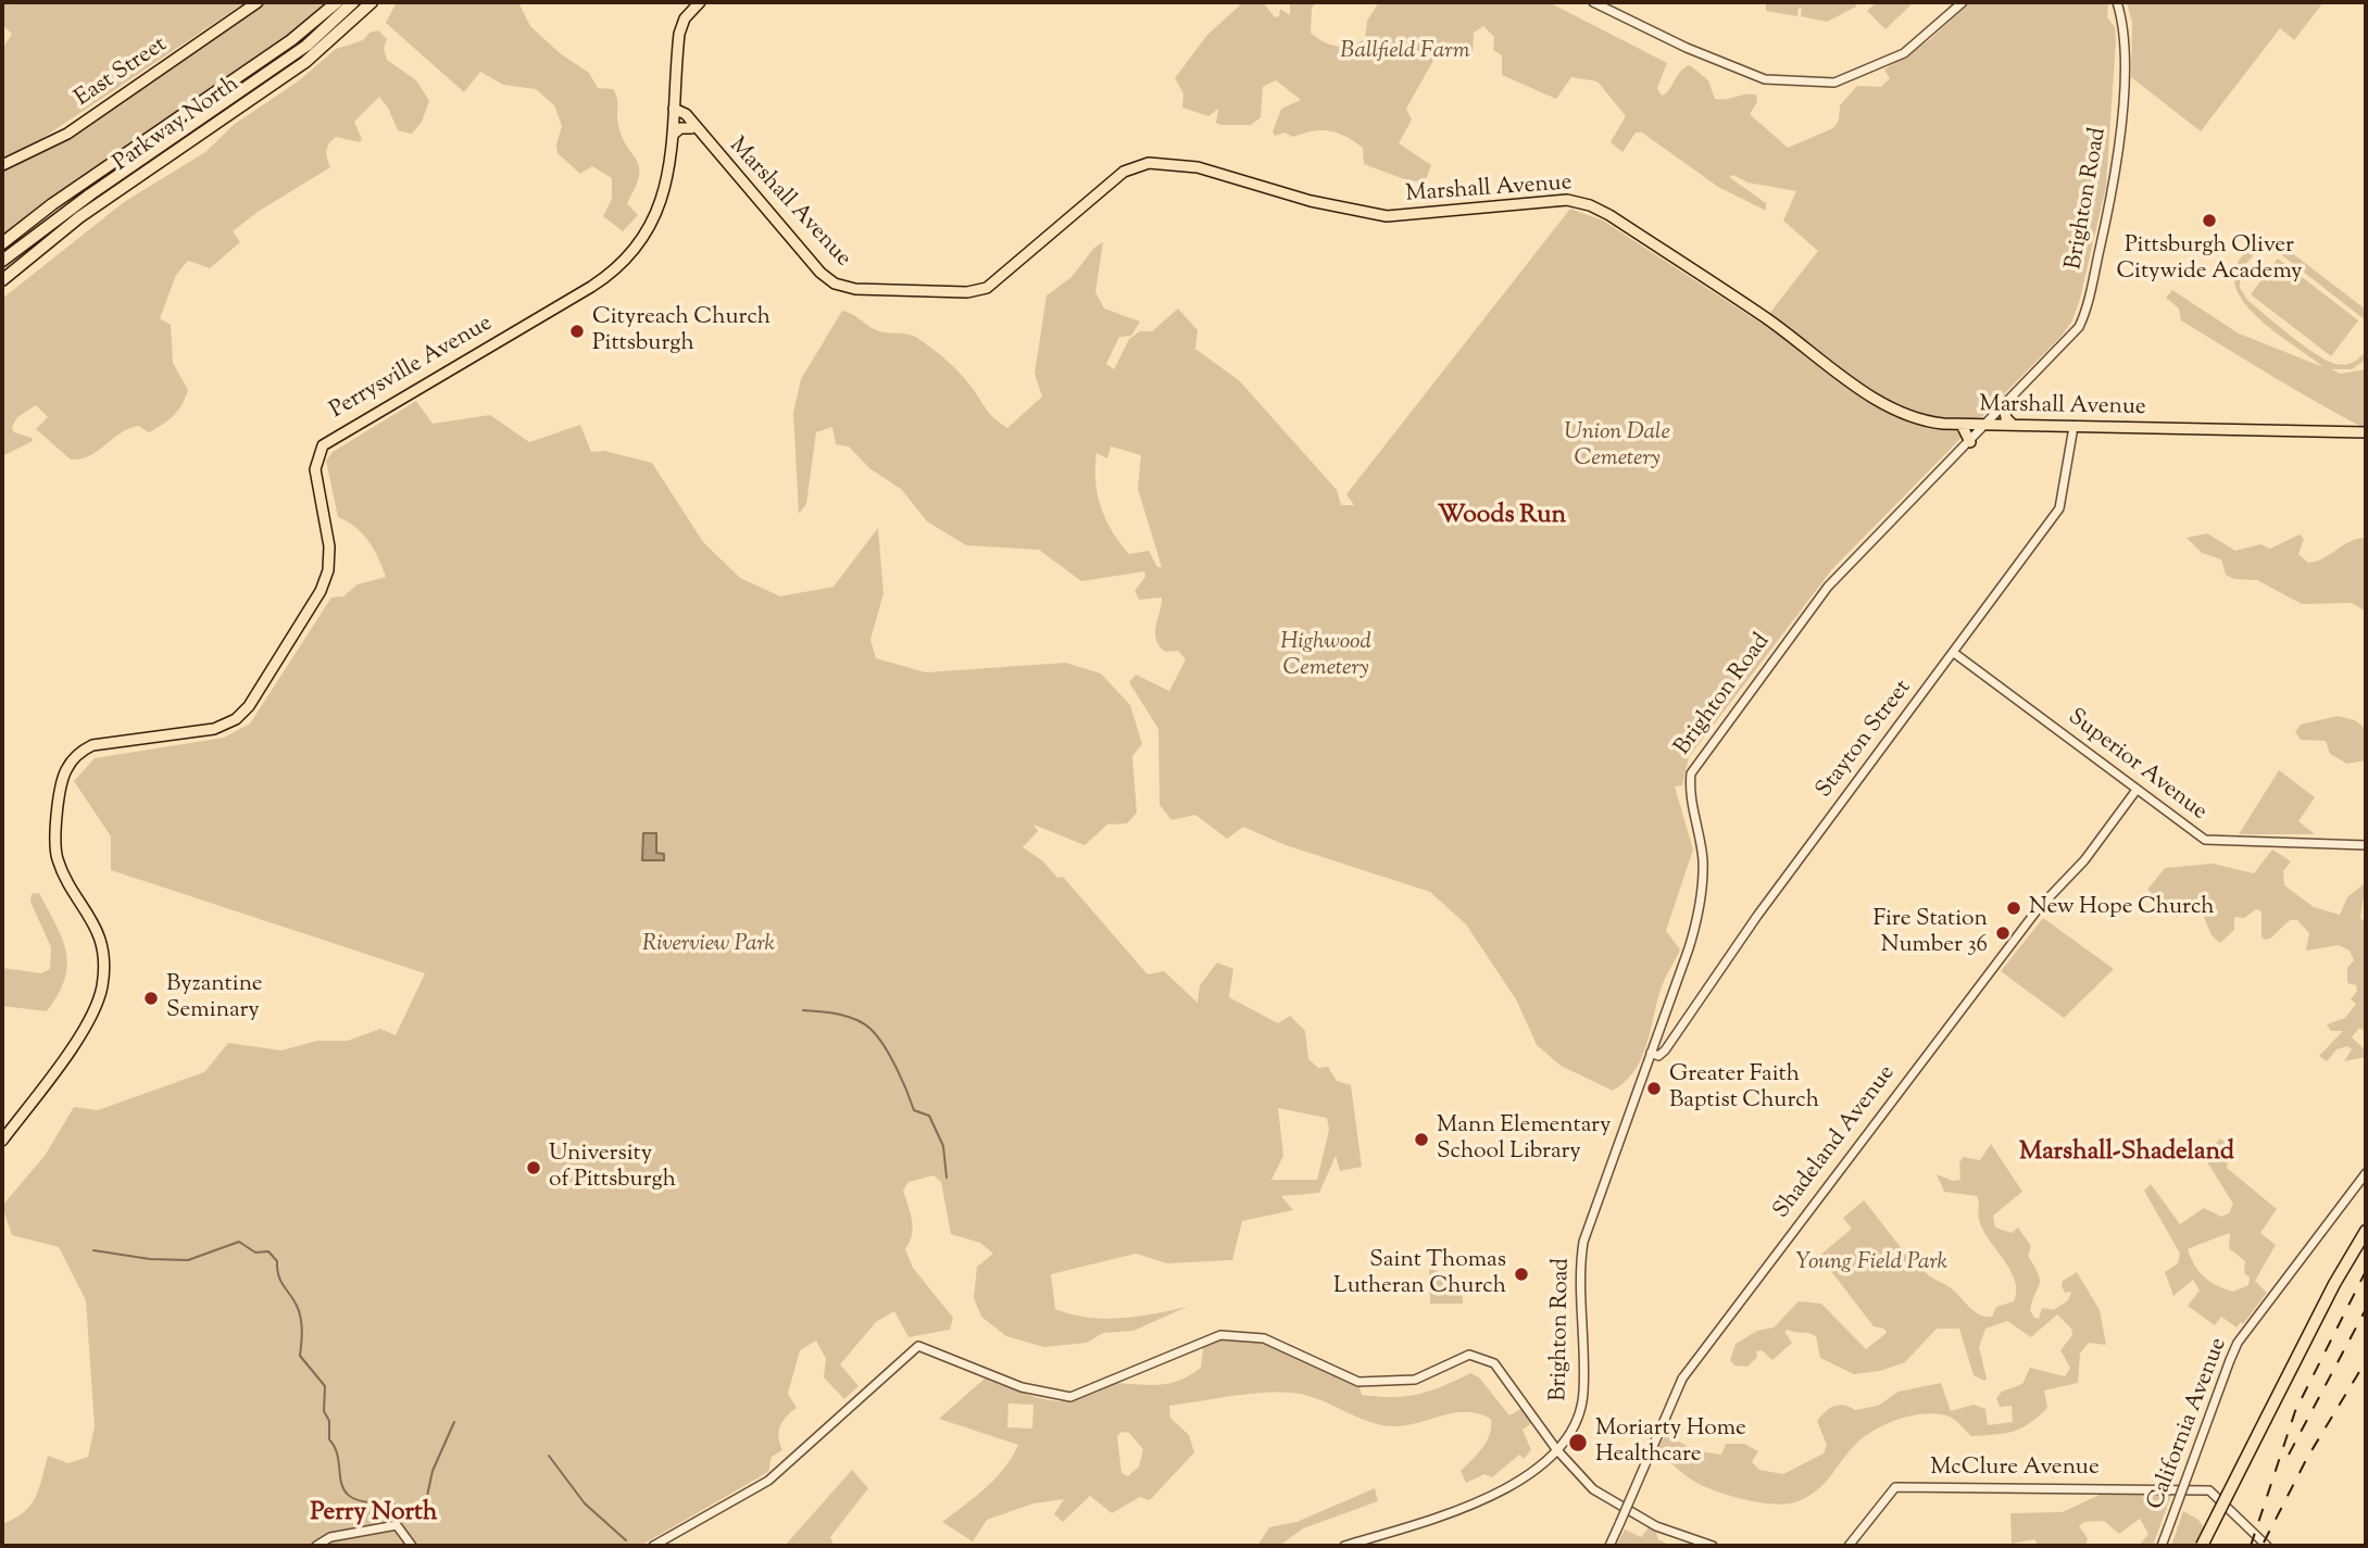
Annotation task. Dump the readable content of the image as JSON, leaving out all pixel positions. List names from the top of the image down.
{
  "streets": {
    "highway": ["Parkway North"],
    "main road": ["East Street", "Marshall Avenue", "Perrysville Avenue"],
    "street": [
      "Brighton Road",
      "Stayton Street",
      "Superior Avenue",
      "Shadeland Avenue",
      "California Avenue",
      "McClure Avenue"
    ]
  },
  "crossings": [
    ["Marshall Avenue", "Brighton Road"],
    ["Marshall Avenue", "Perrysville Avenue"],
    ["Marshall Avenue", "Stayton Street"],
    ["Brighton Road", "Stayton Street"],
    ["Stayton Street", "Superior Avenue"],
    ["Superior Avenue", "Shadeland Avenue"]
  ],
  "districts": ["Woods Run", "Marshall-Shadeland", "Perry North"],
  "parks": [
    "Ballfield Farm",
    "Union Dale Cemetery",
    "Highwood Cemetery",
    "Riverview Park",
    "Young Field Park"
  ],
  "places": [
    "Pittsburgh Oliver Citywide Academy",
    "Cityreach Church Pittsburgh",
    "New Hope Church",
    "Fire Station Number 36",
    "Byzantine Seminary",
    "Greater Faith Baptist Church",
    "Mann Elementary School Library",
    "University of Pittsburgh",
    "Saint Thomas Lutheran Church",
    "Moriarty Home Healthcare"
  ]
}
